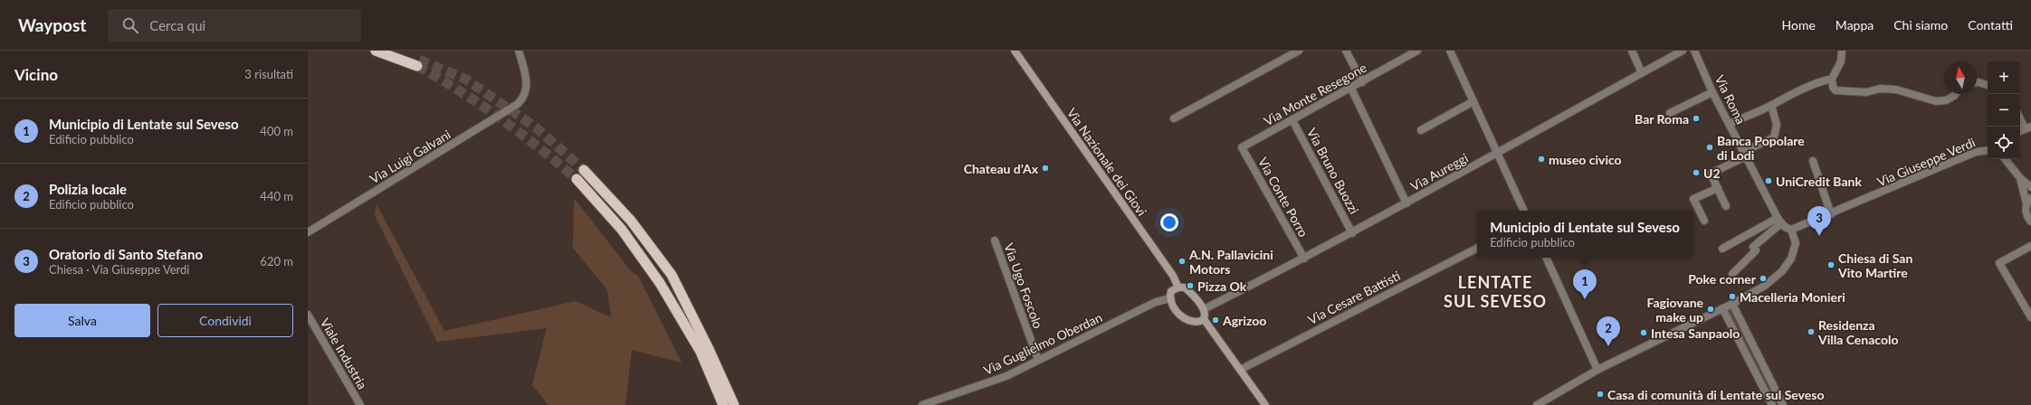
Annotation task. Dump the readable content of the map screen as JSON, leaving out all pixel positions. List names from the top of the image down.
{
  "streets": {
    "main road": ["Via Nazionale dei Giovi"],
    "street": [
      "Via Monte Resegone",
      "Via Roma",
      "Via Luigi Galvani",
      "Via Giuseppe Verdi",
      "Via Bruno Buozzi",
      "Via Aureggi",
      "Via Conte Porro",
      "Via Ugo Foscolo",
      "Via Cesare Battisti",
      "Via Guglielmo Oberdan",
      "Viale Industria"
    ]
  },
  "crossings": [
    ["Via Monte Resegone", "Via Bruno Buozzi"],
    ["Via Monte Resegone", "Via Conte Porro"],
    ["Via Bruno Buozzi", "Via Aureggi"],
    ["Via Aureggi", "Via Conte Porro"],
    ["Via Ugo Foscolo", "Via Guglielmo Oberdan"]
  ],
  "districts": ["LENTATE SUL SEVESO"],
  "places": [
    "Bar Roma",
    "Banca Popolare di Lodi",
    "museo civico",
    "Chateau d’Ax",
    "U2",
    "UniCredit Bank",
    "A.N. Pallavicini Motors",
    "Chiesa di San Vito Martire",
    "Poke corner",
    "Pizza Ok",
    "Macelleria Monieri",
    "Fagiovane make up",
    "Agrizoo",
    "Residenza Villa Cenacolo",
    "Intesa Sanpaolo",
    "Casa di comunità di Lentate sul Seveso"
  ],
  "north": "top",
  "page": {
    "header": "Waypost",
    "search": "Cerca qui",
    "nav": [
      "Home",
      "Mappa",
      "Chi siamo",
      "Contatti"
    ],
    "heading": ["Vicino", "3 risultati"],
    "map_buttons": ["+", "−"],
    "list": [
      {
        "mark": "1",
        "name": "Municipio di Lentate sul Seveso",
        "note": "Edificio pubblico",
        "value": "400 m"
      },
      {
        "mark": "2",
        "name": "Polizia locale",
        "note": "Edificio pubblico",
        "value": "440 m"
      },
      {
        "mark": "3",
        "name": "Oratorio di Santo Stefano",
        "note": "Chiesa · Via Giuseppe Verdi",
        "value": "620 m"
      }
    ],
    "pins": ["3", "1", "2"],
    "popup": ["Municipio di Lentate sul Seveso", "Edificio pubblico"],
    "buttons": ["Salva", "Condividi"]
  }
}
